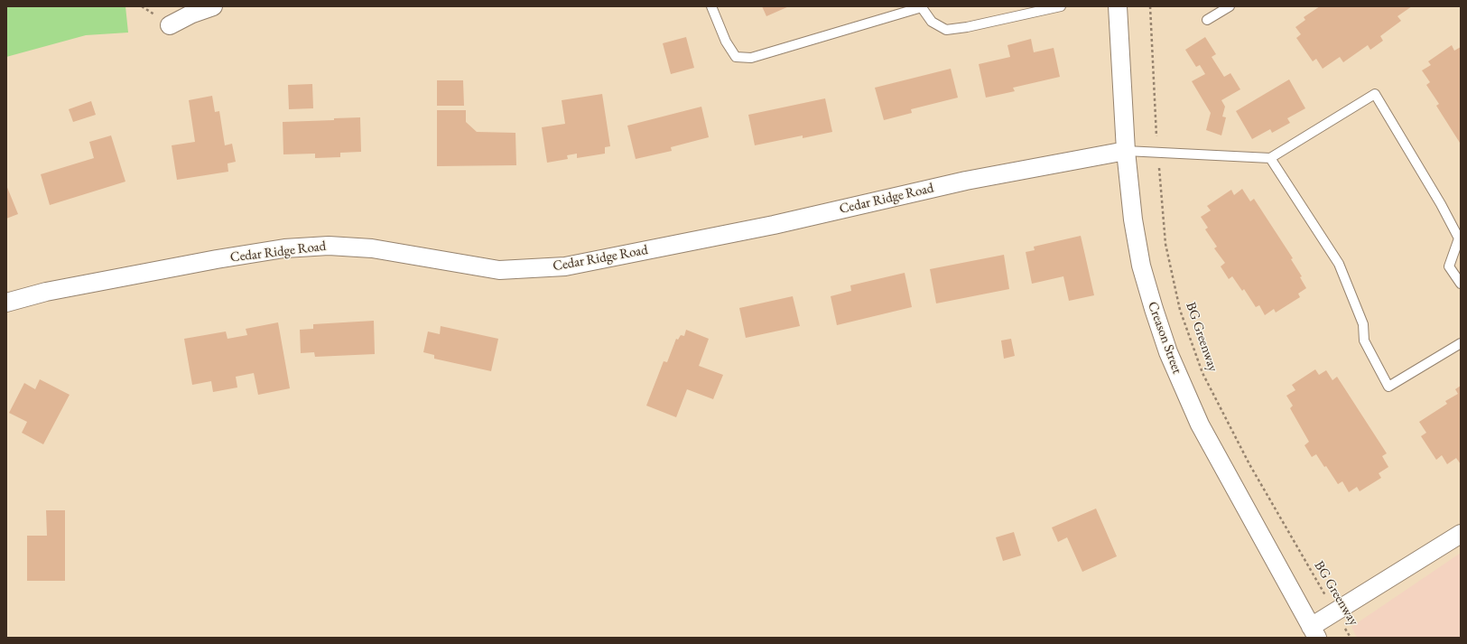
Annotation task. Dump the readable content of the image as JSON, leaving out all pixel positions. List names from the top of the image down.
{
  "streets": {
    "street": ["Cedar Ridge Road", "Creason Street"],
    "path": ["BG Greenway"]
  },
  "crossings": [
    ["Cedar Ridge Road", "Creason Street"]
  ]
}
